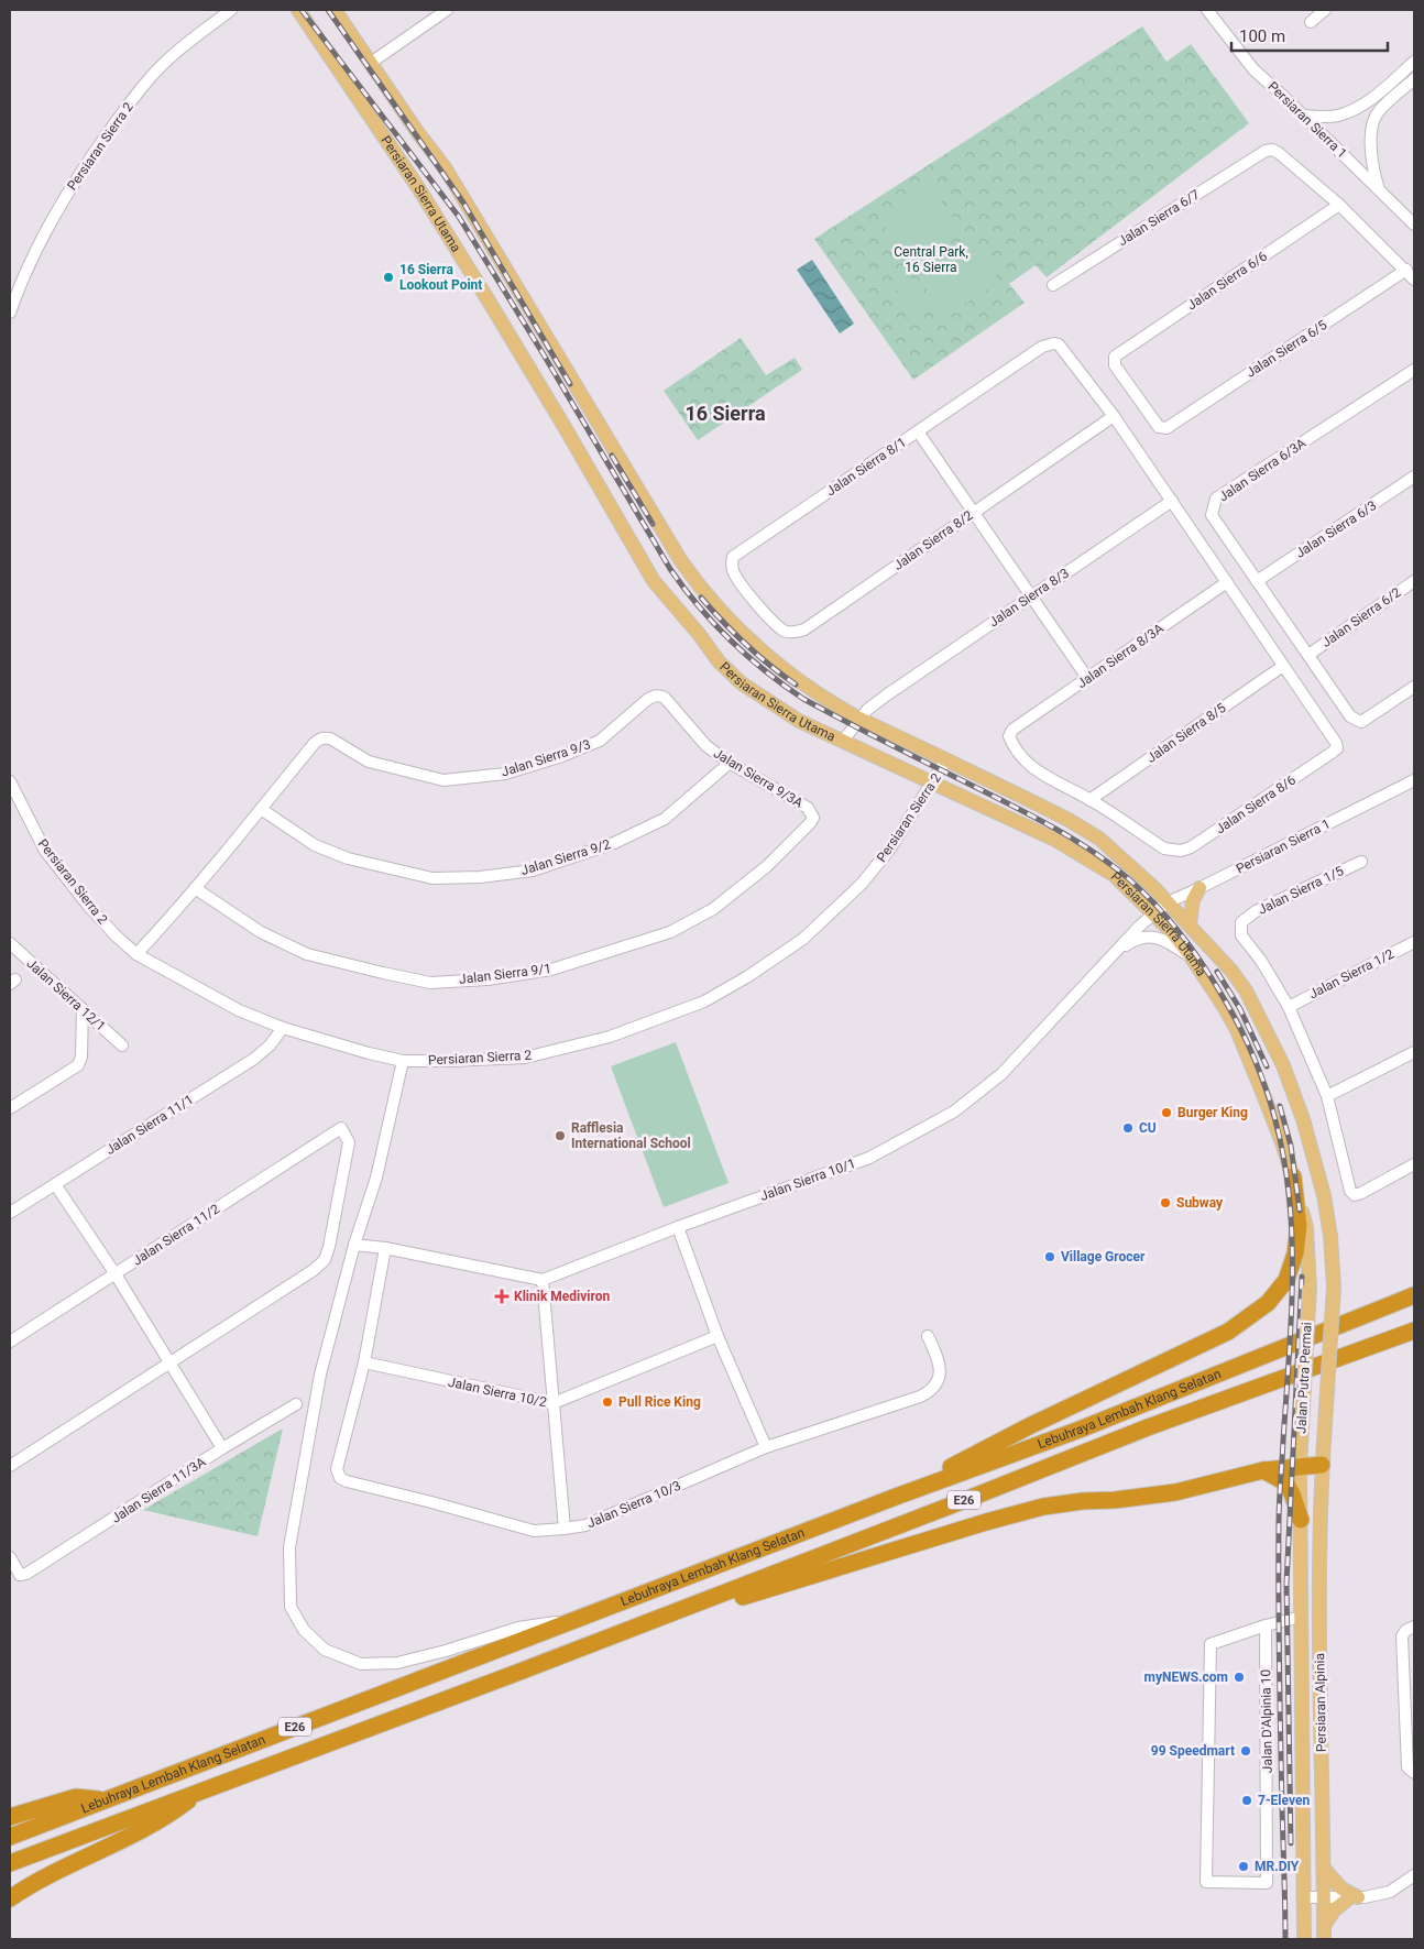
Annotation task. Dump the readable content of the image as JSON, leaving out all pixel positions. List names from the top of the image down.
{
  "streets": {
    "highway": ["Lebuhraya Lembah Klang Selatan", "E26"],
    "main road": ["Persiaran Sierra Utama", "Jalan Putra Permai", "Persiaran Alpinia"],
    "street": [
      "Persiaran Sierra 1",
      "Persiaran Sierra 2",
      "Jalan Sierra 6/7",
      "Jalan Sierra 6/6",
      "Jalan Sierra 6/5",
      "Jalan Sierra 8/1",
      "Jalan Sierra 6/3A",
      "Jalan Sierra 6/3",
      "Jalan Sierra 8/2",
      "Jalan Sierra 8/3",
      "Jalan Sierra 6/2",
      "Jalan Sierra 8/3A",
      "Jalan Sierra 8/5",
      "Jalan Sierra 9/3",
      "Jalan Sierra 9/3A",
      "Jalan Sierra 8/6",
      "Jalan Sierra 9/2",
      "Jalan Sierra 1/5",
      "Jalan Sierra 9/1",
      "Jalan Sierra 1/2",
      "Jalan Sierra 12/1",
      "Jalan Sierra 11/1",
      "Jalan Sierra 10/1",
      "Jalan Sierra 11/2",
      "Jalan Sierra 10/2",
      "Jalan Sierra 11/3A",
      "Jalan Sierra 10/3",
      "Jalan D'Alpinia 10"
    ]
  },
  "crossings": [
    ["Persiaran Sierra 1", "Persiaran Sierra Utama"],
    ["Persiaran Sierra 1", "Jalan Sierra 10/1"],
    ["Persiaran Sierra 2", "Persiaran Sierra Utama"],
    ["Persiaran Sierra 2", "Jalan Sierra 11/1"],
    ["Persiaran Sierra Utama", "Jalan Sierra 8/3"],
    ["Persiaran Sierra Utama", "Jalan Sierra 10/1"],
    ["Persiaran Sierra Utama", "Jalan Putra Permai"],
    ["Jalan Sierra 6/7", "Jalan Sierra 6/6"],
    ["Jalan Sierra 6/6", "Jalan Sierra 6/5"],
    ["Jalan Sierra 8/1", "Jalan Sierra 8/2"],
    ["Jalan Sierra 6/3A", "Jalan Sierra 6/3"],
    ["Jalan Sierra 6/3A", "Jalan Sierra 6/2"],
    ["Jalan Sierra 8/3A", "Jalan Sierra 8/5"],
    ["Jalan Sierra 8/3A", "Jalan Sierra 8/6"],
    ["Jalan Sierra 8/5", "Jalan Sierra 8/6"],
    ["Jalan Sierra 9/3", "Jalan Sierra 9/3A"],
    ["Jalan Sierra 9/3", "Jalan Sierra 9/2"],
    ["Jalan Sierra 9/3A", "Jalan Sierra 9/2"],
    ["Jalan Sierra 9/3A", "Jalan Sierra 9/1"],
    ["Jalan Sierra 1/5", "Jalan Sierra 1/2"],
    ["Jalan Putra Permai", "Persiaran Alpinia"],
    ["Jalan Sierra 10/2", "Jalan Sierra 10/3"]
  ],
  "districts": ["16 Sierra"],
  "parks": ["Central Park, 16 Sierra"],
  "places": {
    "other": [
      "16 Sierra Lookout Point",
      "Burger King",
      "CU",
      "Rafflesia International School",
      "Subway",
      "Village Grocer",
      "Pull Rice King",
      "myNEWS.com",
      "99 Speedmart",
      "7-Eleven",
      "MR.DIY"
    ],
    "health": ["Klinik Mediviron"]
  },
  "scale_bar": "100 m"
}
